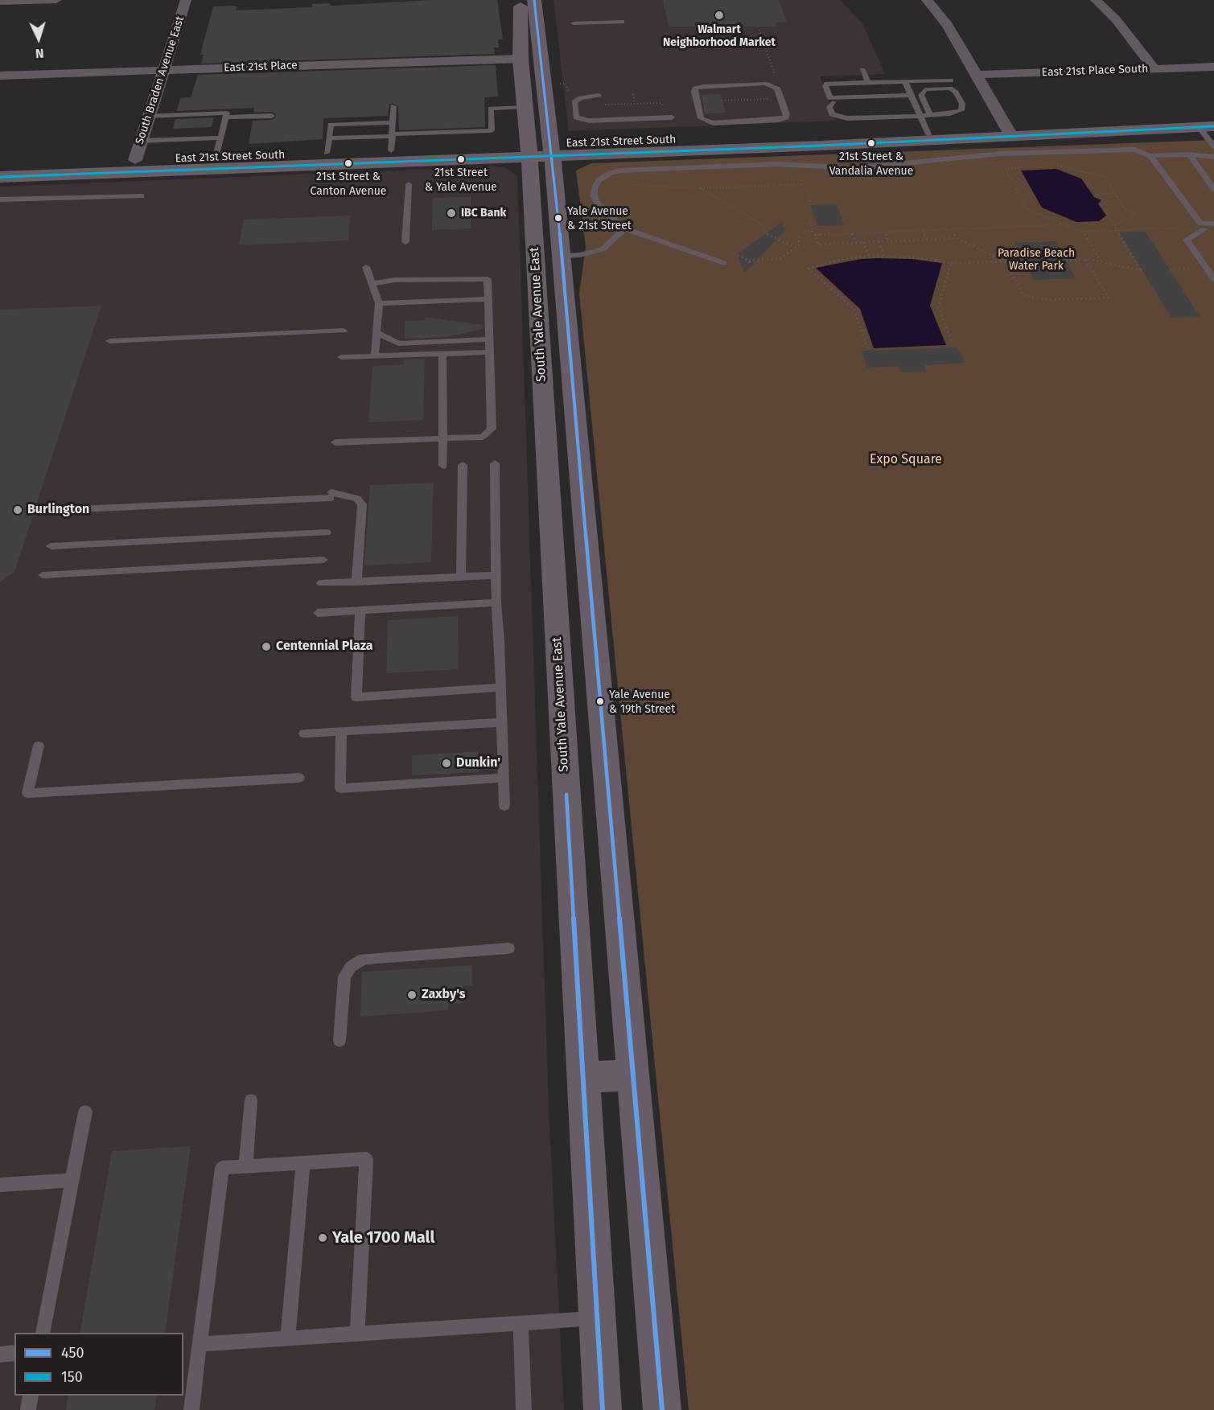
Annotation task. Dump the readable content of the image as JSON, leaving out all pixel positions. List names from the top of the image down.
{
  "streets": {
    "main road": ["East 21st Street South", "South Yale Avenue East"],
    "street": ["East 21st Place", "East 21st Place South", "South Braden Avenue East"]
  },
  "crossings": [
    ["East 21st Place", "South Braden Avenue East"],
    ["East 21st Place", "South Yale Avenue East"],
    ["South Braden Avenue East", "East 21st Street South"],
    ["East 21st Street South", "South Yale Avenue East"]
  ],
  "parks": ["Paradise Beach Water Park", "Expo Square"],
  "places": [
    "Walmart Neighborhood Market",
    "21st Street & Vandalia Avenue",
    "21st Street & Yale Avenue",
    "21st Street & Canton Avenue",
    "IBC Bank",
    "Yale Avenue & 21st Street",
    "Burlington",
    "Centennial Plaza",
    "Yale Avenue & 19th Street",
    "Dunkin'",
    "Zaxby's",
    "Yale 1700 Mall"
  ],
  "lines": ["transit line 450", "transit line 150"],
  "legend": ["450", "150"],
  "north": "bottom"
}
